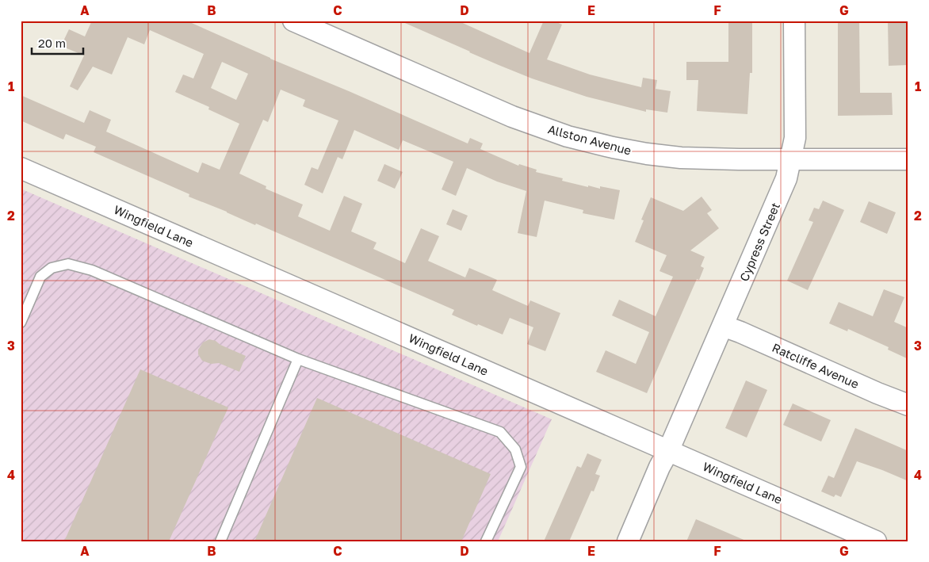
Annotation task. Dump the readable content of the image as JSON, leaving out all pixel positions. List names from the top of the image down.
{
  "streets": {
    "street": [
      "Allston Avenue",
      "Wingfield Lane",
      "Cypress Street",
      "Ratcliffe Avenue"
    ]
  },
  "crossings": [
    ["Allston Avenue", "Cypress Street"],
    ["Wingfield Lane", "Cypress Street"],
    ["Cypress Street", "Ratcliffe Avenue"]
  ],
  "scale_bar": "20 m",
  "grid": {
    "columns": [
      "A",
      "B",
      "C",
      "D",
      "E",
      "F",
      "G"
    ],
    "rows": [
      "1",
      "2",
      "3",
      "4"
    ]
  }
}
